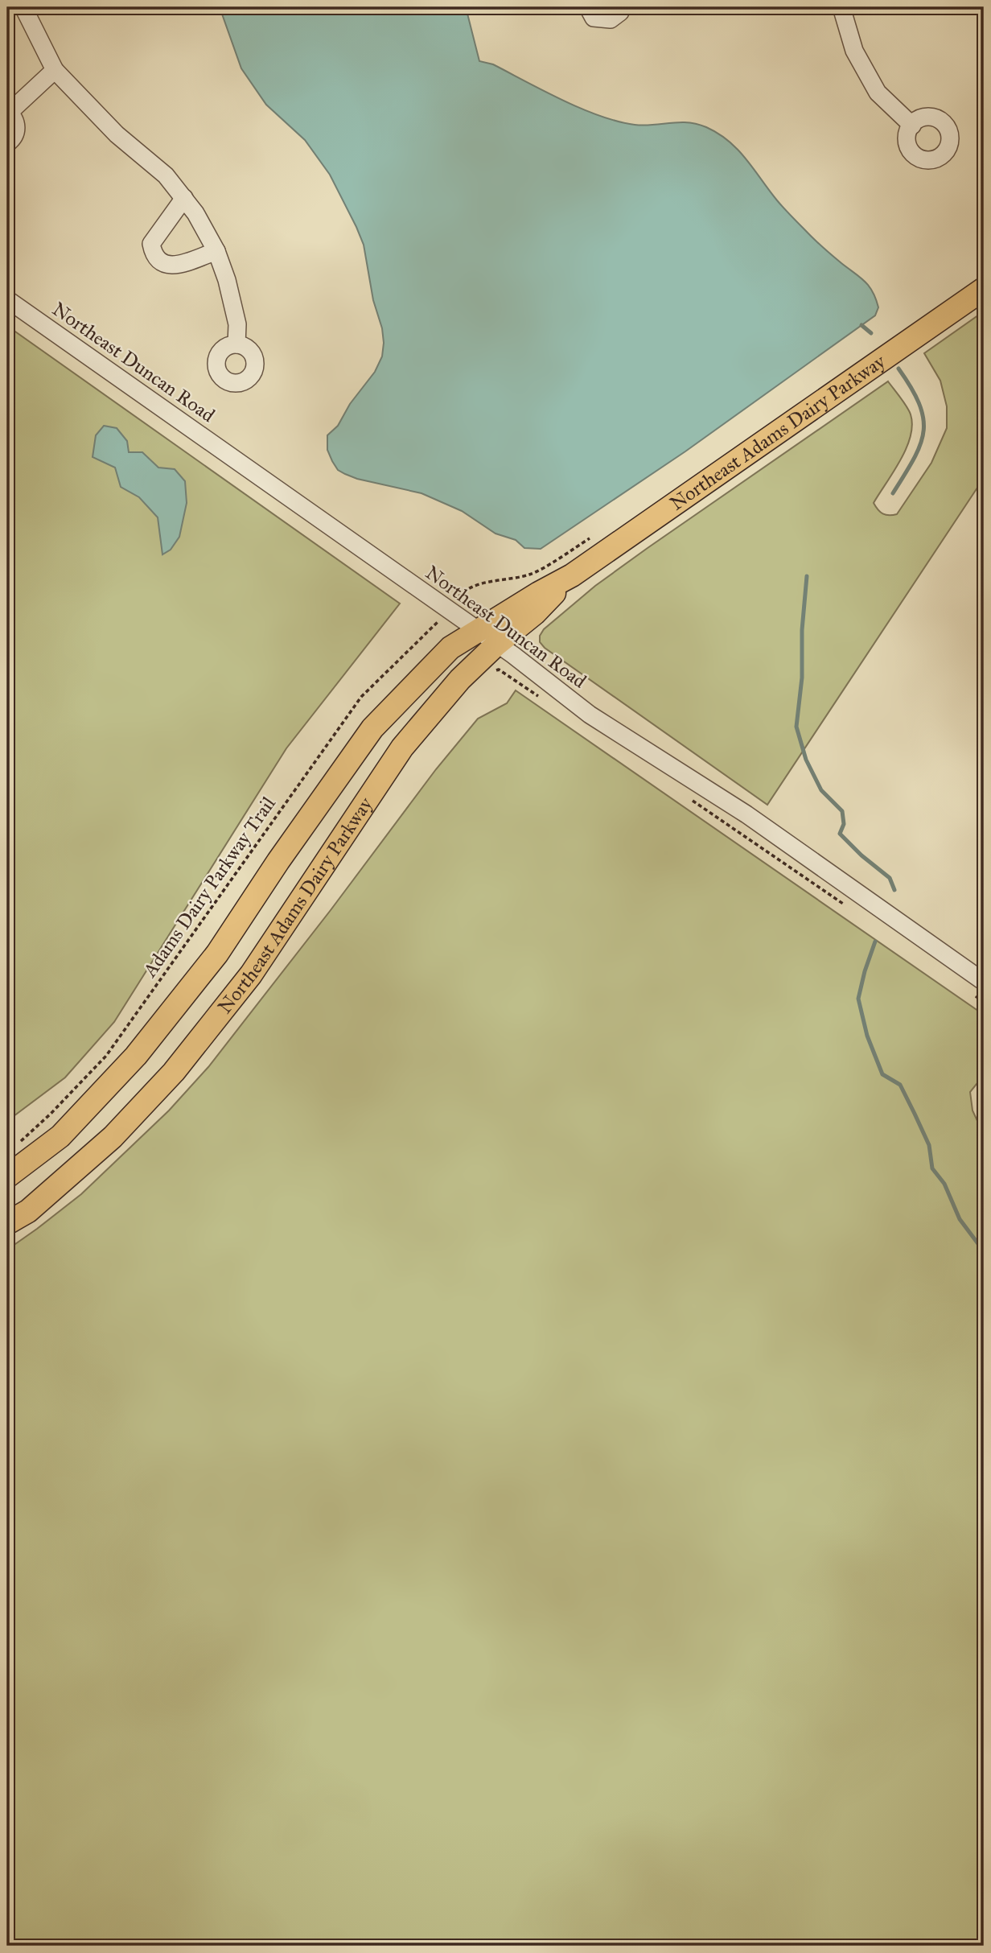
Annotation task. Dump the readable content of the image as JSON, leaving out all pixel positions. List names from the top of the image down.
{
  "streets": {
    "main road": ["Northeast Adams Dairy Parkway"],
    "street": ["Northeast Duncan Road"],
    "path": ["Adams Dairy Parkway Trail"]
  },
  "crossings": [
    ["Northeast Duncan Road", "Northeast Adams Dairy Parkway"]
  ]
}
